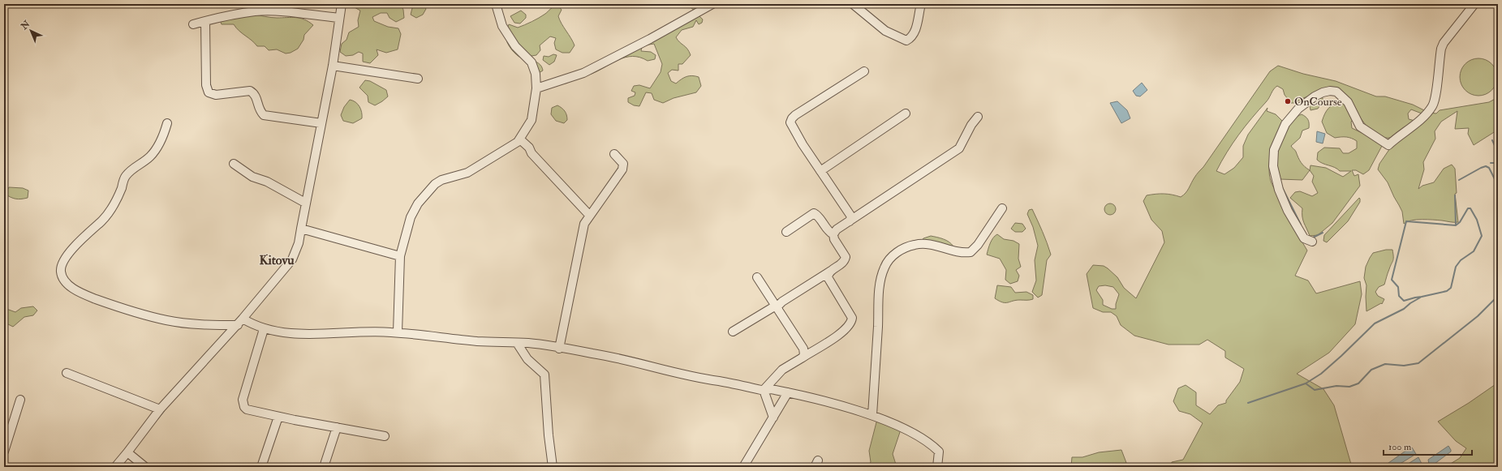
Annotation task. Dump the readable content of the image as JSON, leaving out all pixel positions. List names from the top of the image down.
{
  "districts": ["Kitovu"],
  "places": ["OnCourse"],
  "scale_bar": "100 m",
  "north": "top left"
}
